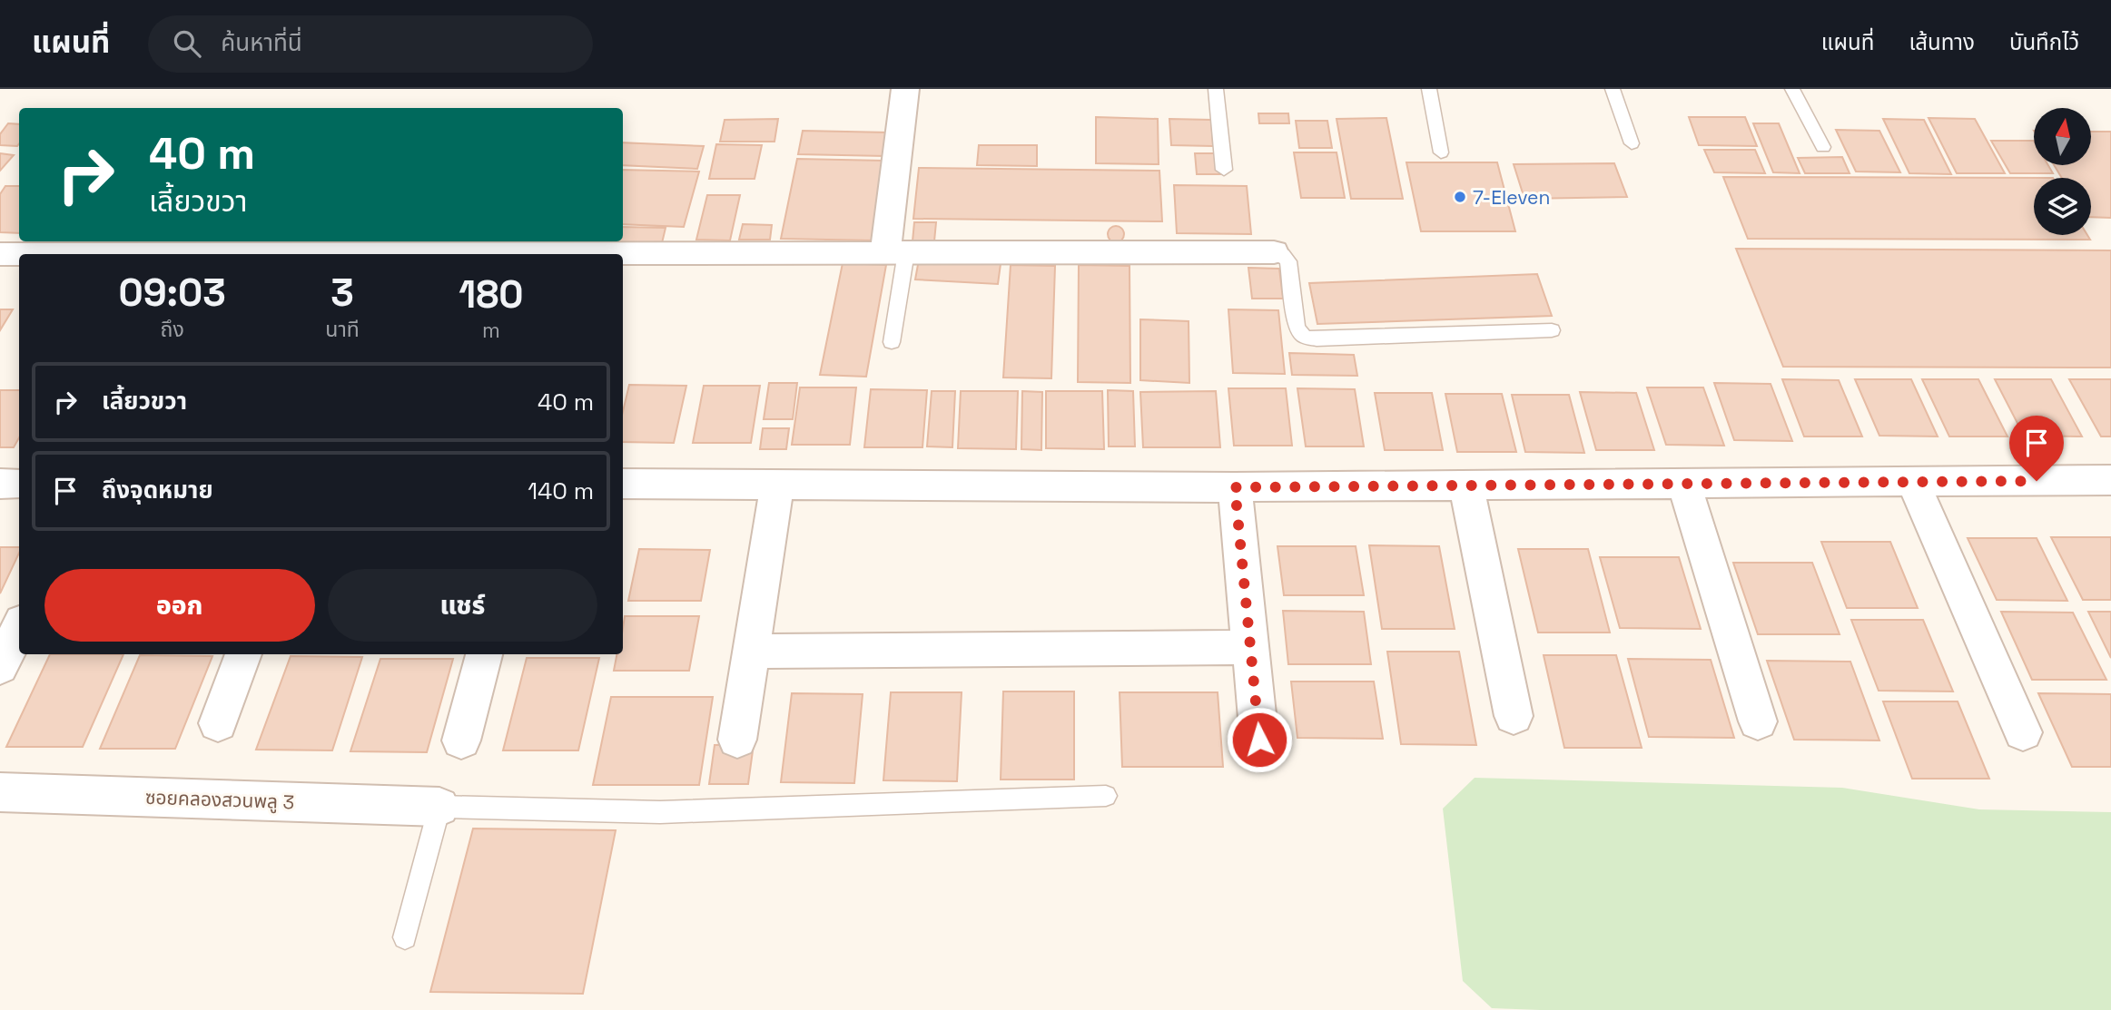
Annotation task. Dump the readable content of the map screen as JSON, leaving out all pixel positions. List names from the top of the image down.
{
  "streets": {
    "street": ["ซอยคลองสวนพลู 3"]
  },
  "places": ["7-Eleven"],
  "north": "top",
  "page": {
    "header": "แผนที่",
    "search": "ค้นหาที่นี่",
    "nav": ["แผนที่", "เส้นทาง", "บันทึกไว้"],
    "turn": ["40 m", "เลี้ยวขวา"],
    "eta": [
      "09:03",
      "ถึง",
      "3",
      "นาที",
      "180",
      "m"
    ],
    "list": [
      {
        "name": "เลี้ยวขวา",
        "value": "40 m"
      },
      {
        "name": "ถึงจุดหมาย",
        "value": "140 m"
      }
    ],
    "buttons": ["ออก", "แชร์"]
  }
}
